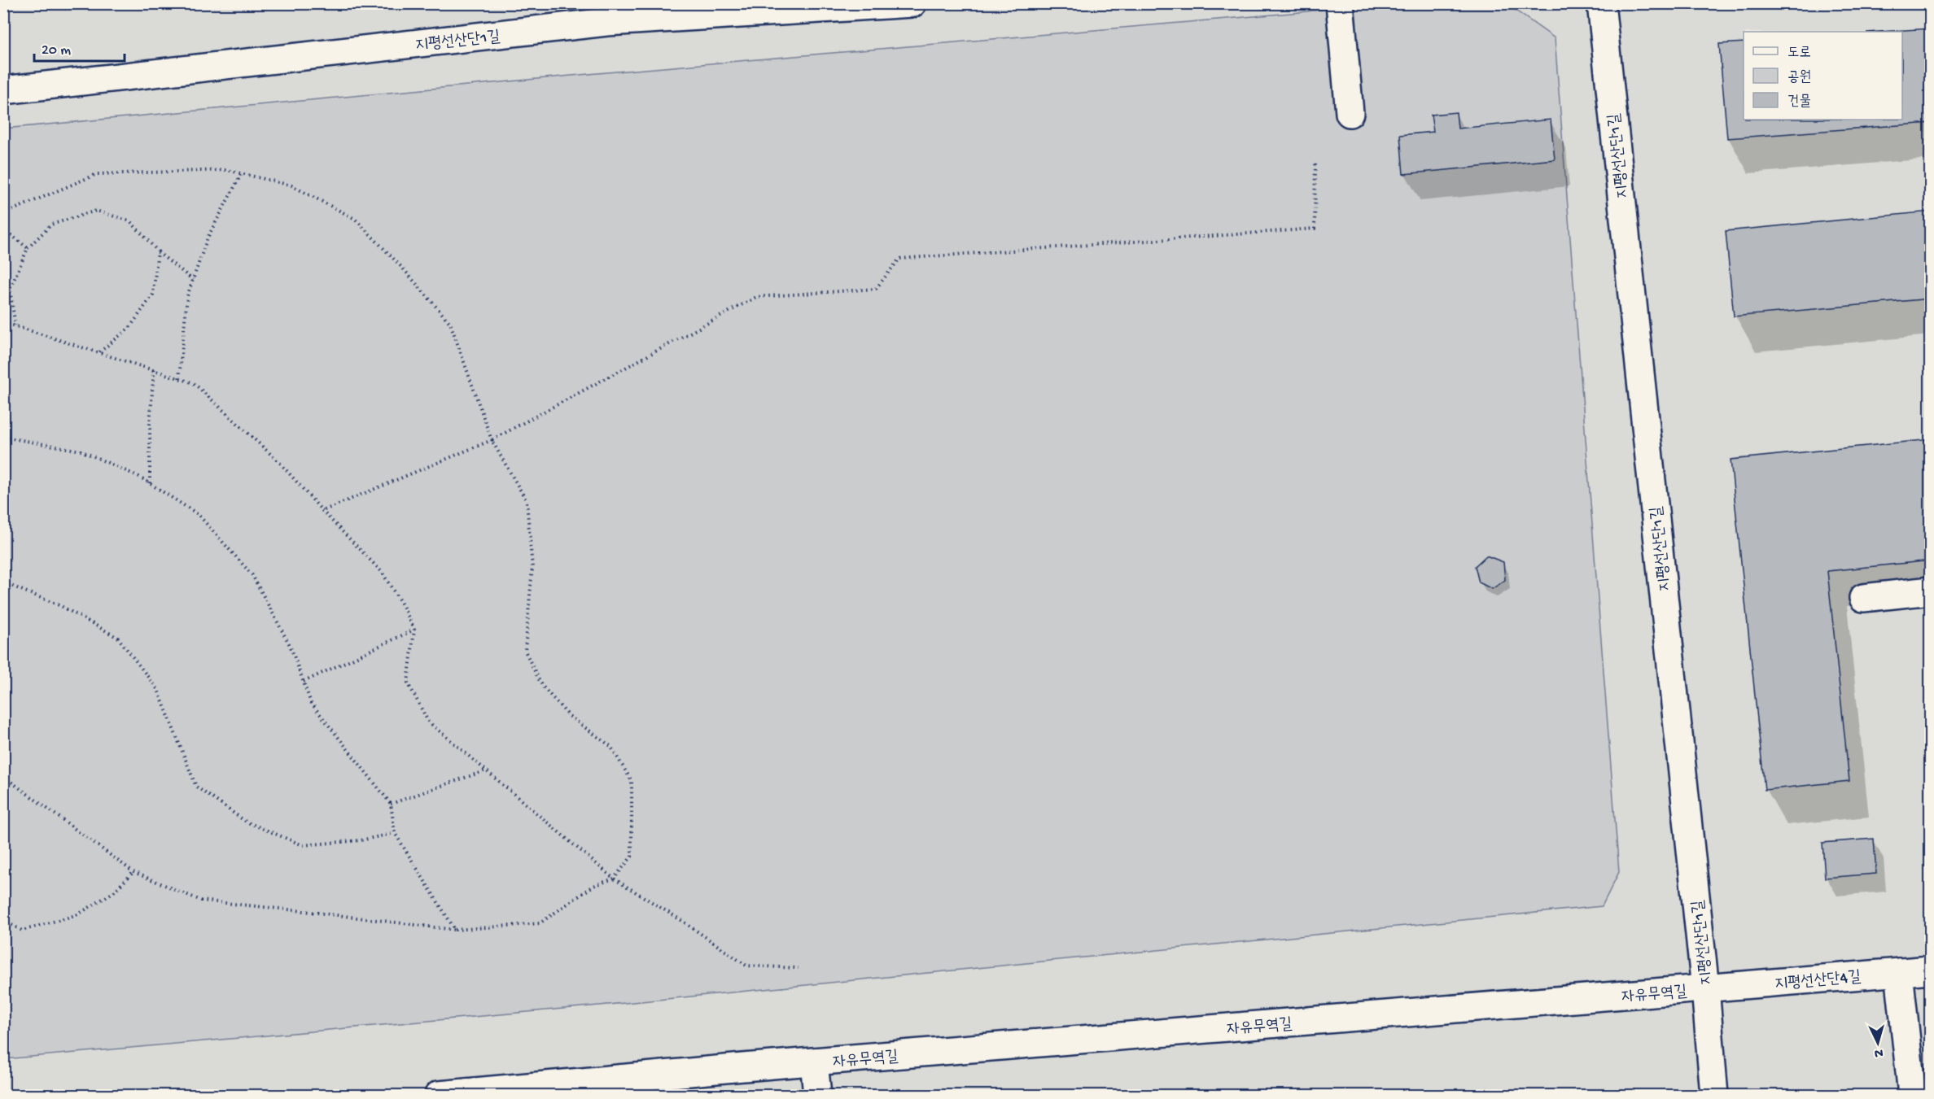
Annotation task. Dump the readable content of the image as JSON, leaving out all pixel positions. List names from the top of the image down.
{
  "streets": {
    "street": ["지평선산단1길", "지평선산단4길", "자유무역길"]
  },
  "crossings": [
    ["지평선산단1길", "지평선산단4길"],
    ["지평선산단1길", "자유무역길"],
    ["지평선산단4길", "자유무역길"]
  ],
  "legend": ["도로", "공원", "건물"],
  "scale_bar": "20 m",
  "north": "bottom"
}
